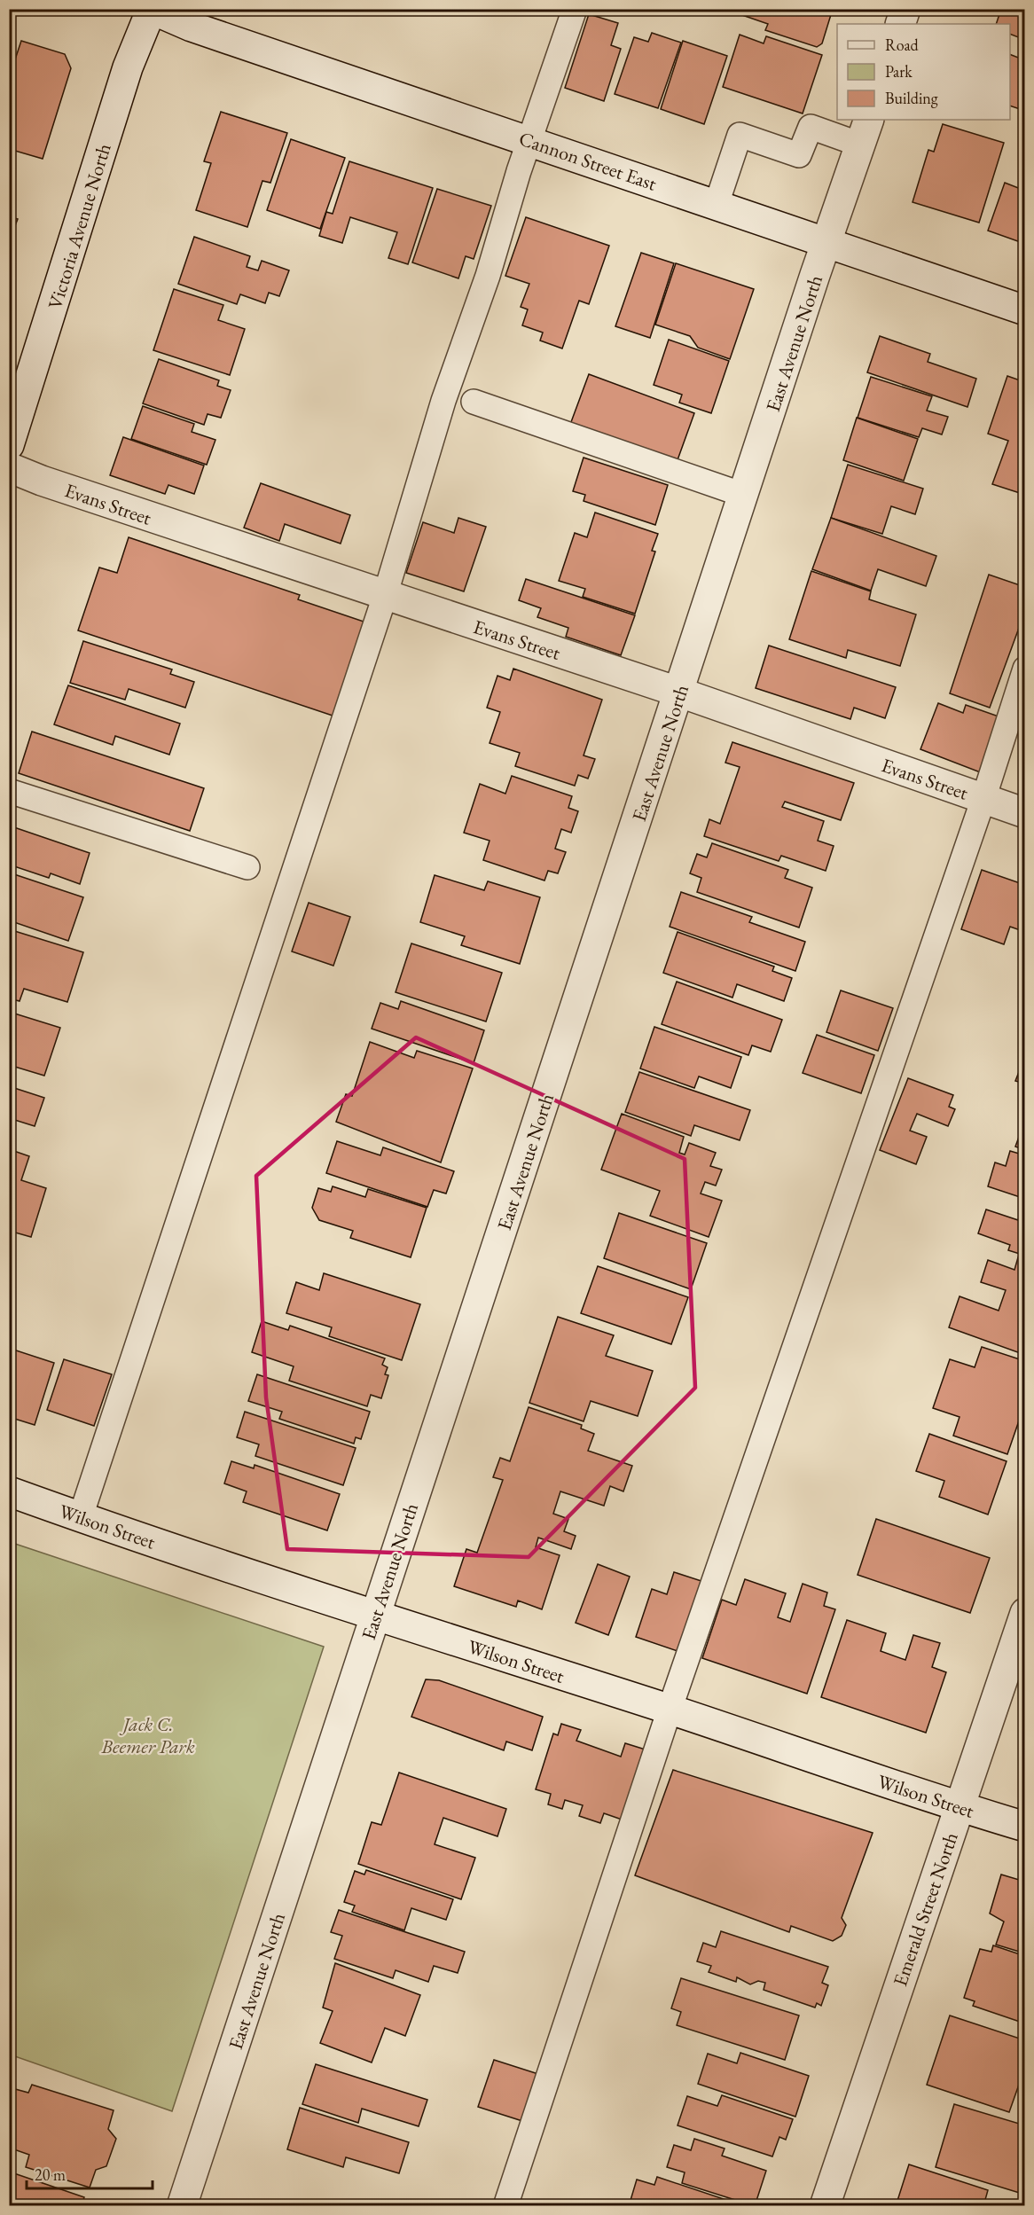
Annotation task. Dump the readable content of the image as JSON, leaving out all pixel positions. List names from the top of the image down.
{
  "streets": {
    "street": [
      "Cannon Street East",
      "Victoria Avenue North",
      "East Avenue North",
      "Evans Street",
      "Wilson Street",
      "Emerald Street North"
    ]
  },
  "crossings": [
    ["Cannon Street East", "Victoria Avenue North"],
    ["Cannon Street East", "East Avenue North"],
    ["East Avenue North", "Evans Street"],
    ["East Avenue North", "Wilson Street"],
    ["Wilson Street", "Emerald Street North"]
  ],
  "parks": ["Jack C. Beemer Park"],
  "legend": ["Road", "Park", "Building"],
  "scale_bar": "20 m"
}
